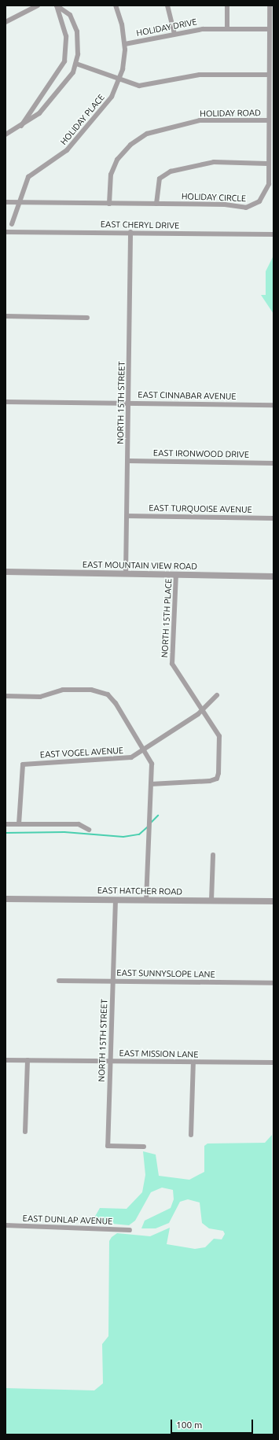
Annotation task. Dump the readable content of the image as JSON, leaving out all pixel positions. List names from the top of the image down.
{
  "streets": {
    "street": [
      "HOLIDAY DRIVE",
      "HOLIDAY ROAD",
      "HOLIDAY PLACE",
      "HOLIDAY CIRCLE",
      "EAST CHERYL DRIVE",
      "EAST CINNABAR AVENUE",
      "NORTH 15TH STREET",
      "EAST IRONWOOD DRIVE",
      "EAST TURQUOISE AVENUE",
      "EAST MOUNTAIN VIEW ROAD",
      "NORTH 15TH PLACE",
      "EAST VOGEL AVENUE",
      "EAST HATCHER ROAD",
      "EAST SUNNYSLOPE LANE",
      "EAST MISSION LANE",
      "EAST DUNLAP AVENUE"
    ]
  },
  "crossings": [
    ["HOLIDAY DRIVE", "HOLIDAY PLACE"],
    ["HOLIDAY DRIVE", "HOLIDAY CIRCLE"],
    ["HOLIDAY ROAD", "HOLIDAY CIRCLE"],
    ["HOLIDAY PLACE", "HOLIDAY CIRCLE"],
    ["EAST CHERYL DRIVE", "NORTH 15TH STREET"],
    ["EAST CINNABAR AVENUE", "NORTH 15TH STREET"],
    ["NORTH 15TH STREET", "EAST IRONWOOD DRIVE"],
    ["NORTH 15TH STREET", "EAST TURQUOISE AVENUE"],
    ["NORTH 15TH STREET", "EAST MOUNTAIN VIEW ROAD"],
    ["NORTH 15TH STREET", "EAST HATCHER ROAD"],
    ["NORTH 15TH STREET", "EAST SUNNYSLOPE LANE"],
    ["NORTH 15TH STREET", "EAST MISSION LANE"],
    ["EAST MOUNTAIN VIEW ROAD", "NORTH 15TH PLACE"],
    ["NORTH 15TH PLACE", "EAST VOGEL AVENUE"]
  ],
  "scale_bar": "100 m"
}
